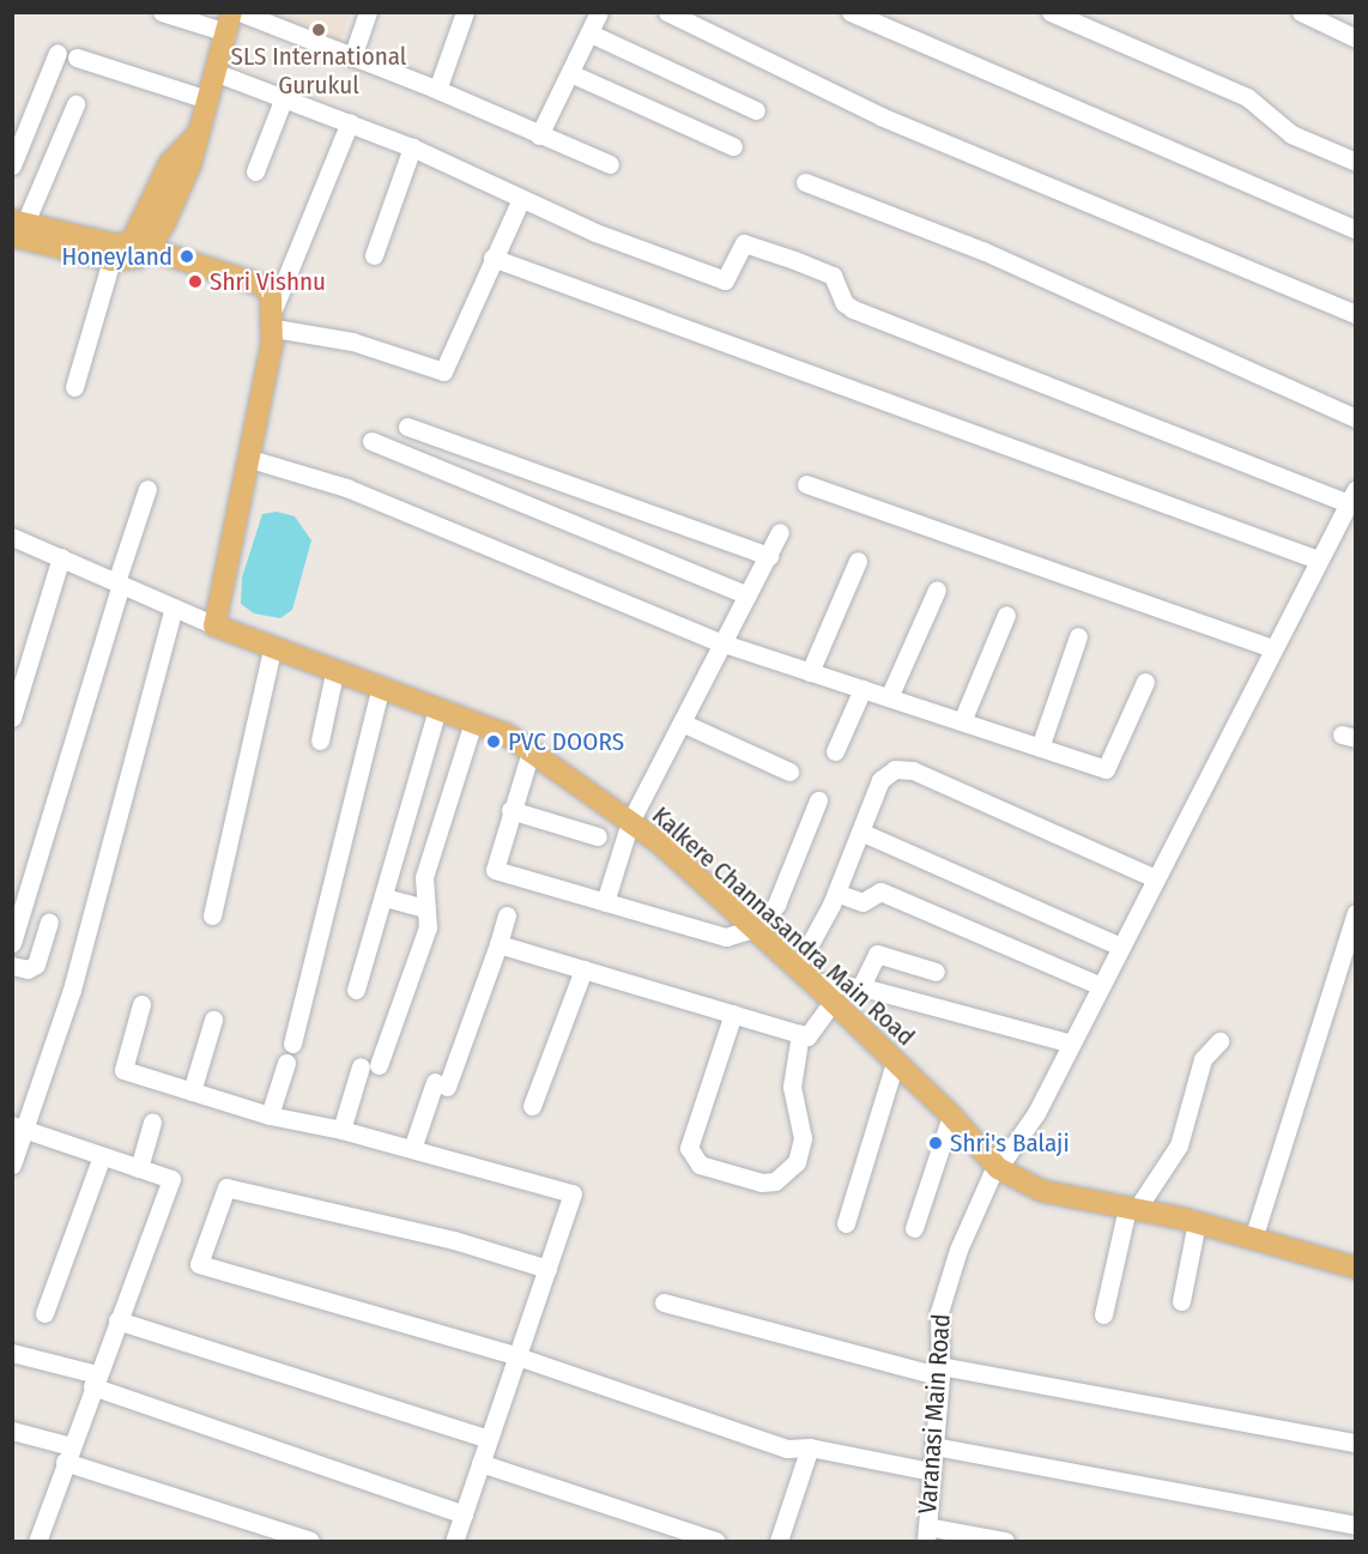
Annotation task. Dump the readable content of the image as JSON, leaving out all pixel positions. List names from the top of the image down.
{
  "streets": {
    "main road": ["Kalkere Channasandra Main Road"],
    "street": ["Varanasi Main Road"]
  },
  "crossings": [
    ["Kalkere Channasandra Main Road", "Varanasi Main Road"]
  ],
  "places": [
    "SLS International Gurukul",
    "Honeyland",
    "Shri Vishnu",
    "PVC DOORS",
    "Shri's Balaji"
  ]
}
